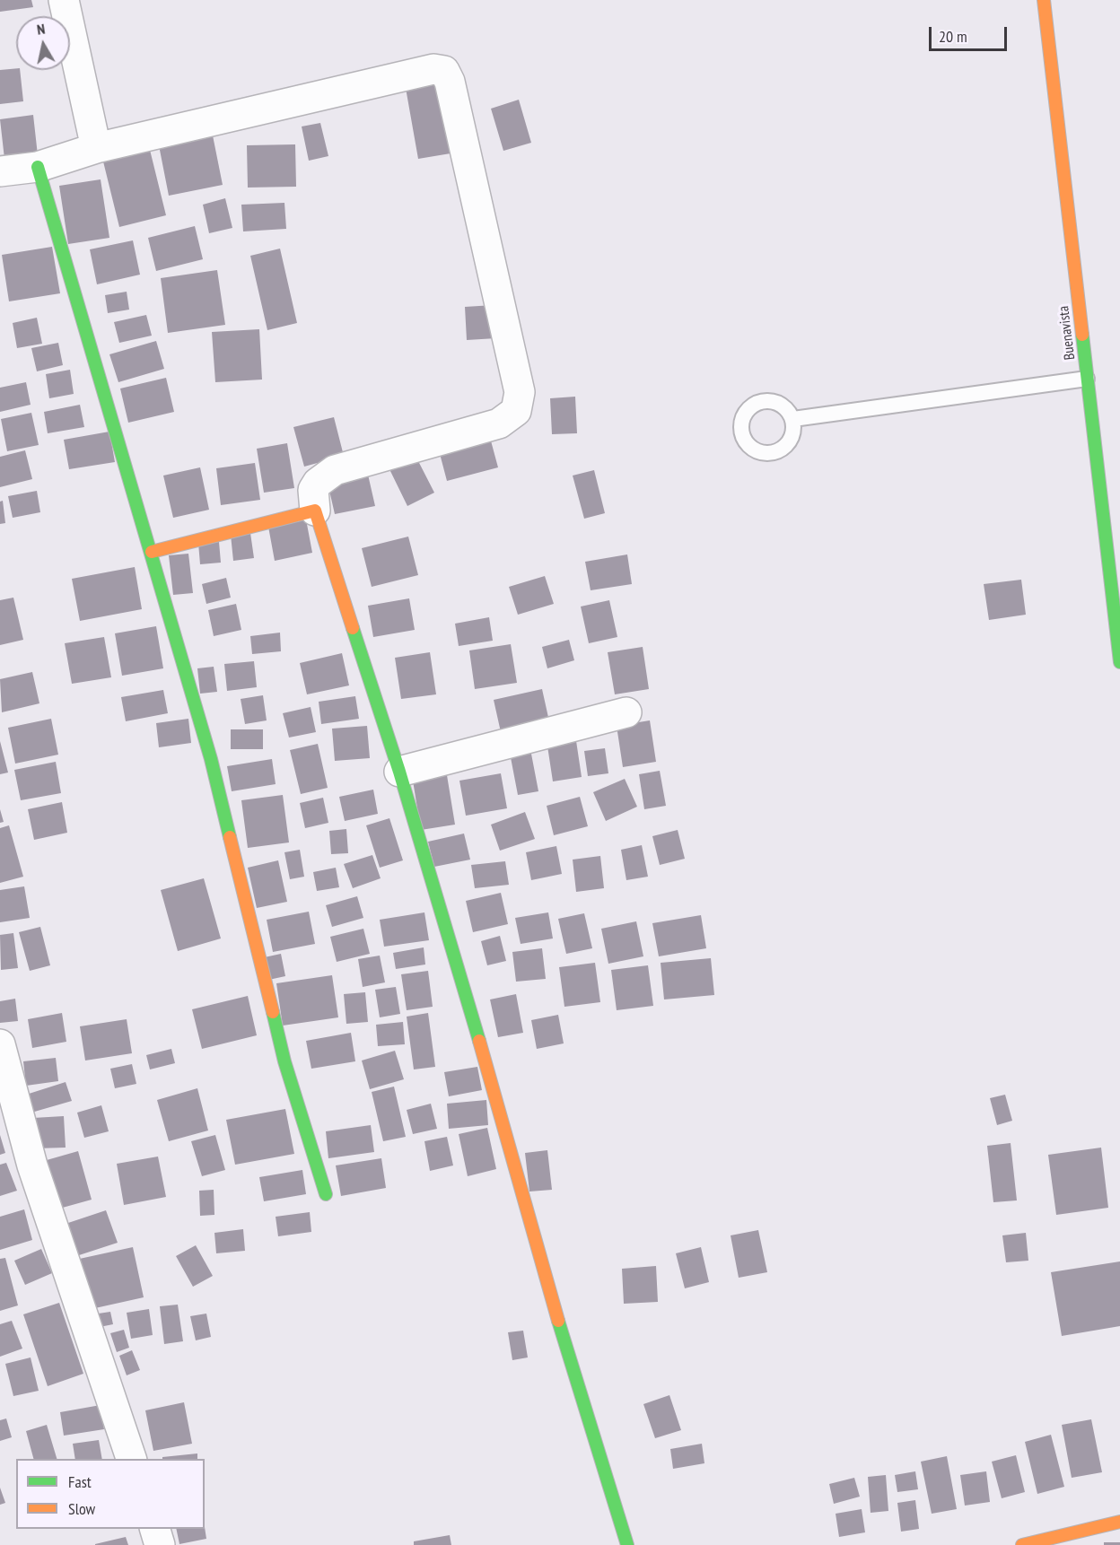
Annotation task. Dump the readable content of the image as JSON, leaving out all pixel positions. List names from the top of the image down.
{
  "streets": {
    "street": ["Buenavista"]
  },
  "legend": ["Fast", "Slow"],
  "scale_bar": "20 m",
  "north": "top"
}
